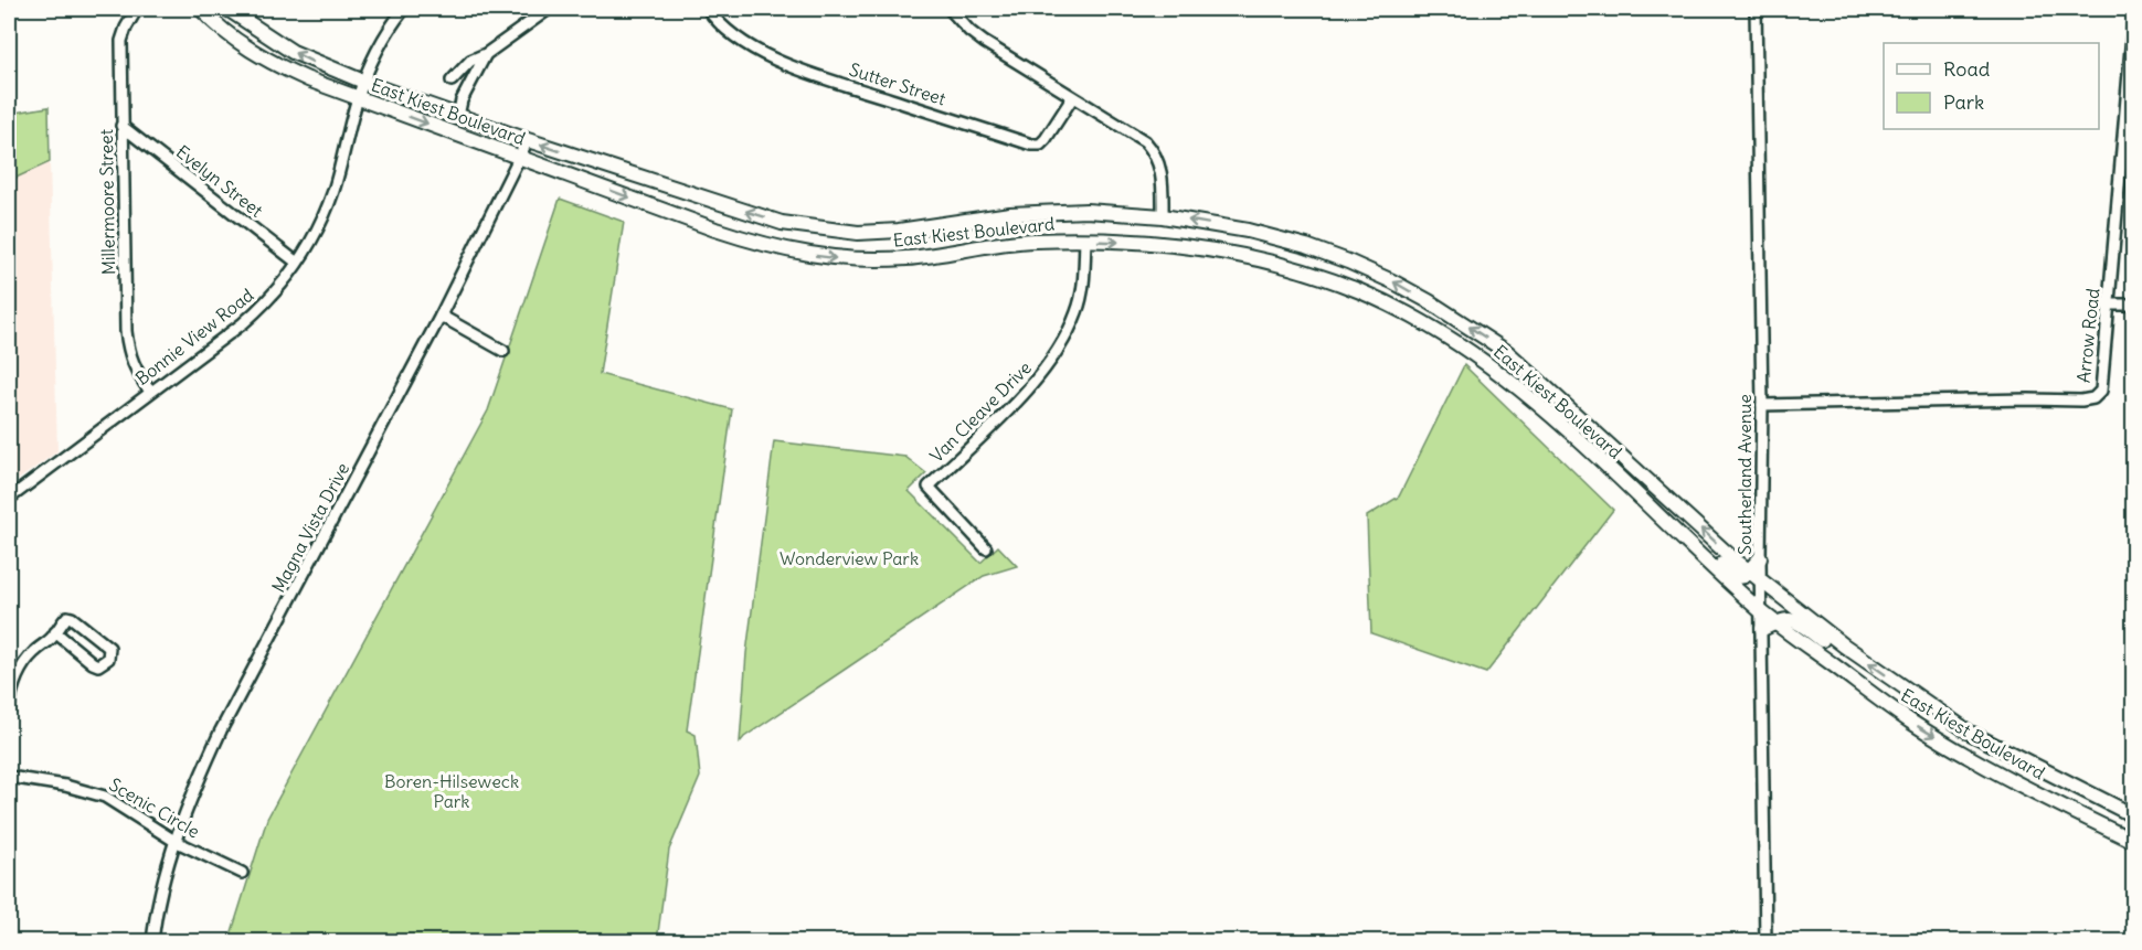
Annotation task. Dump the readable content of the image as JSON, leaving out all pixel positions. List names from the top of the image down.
{
  "streets": {
    "main road": ["East Kiest Boulevard"],
    "street": [
      "Sutter Street",
      "Evelyn Street",
      "Millermoore Street",
      "Arrow Road",
      "Bonnie View Road",
      "Van Cleave Drive",
      "Southerland Avenue",
      "Magna Vista Drive",
      "Scenic Circle"
    ]
  },
  "crossings": [
    ["East Kiest Boulevard", "Bonnie View Road"],
    ["East Kiest Boulevard", "Van Cleave Drive"],
    ["East Kiest Boulevard", "Southerland Avenue"],
    ["East Kiest Boulevard", "Magna Vista Drive"],
    ["Evelyn Street", "Millermoore Street"],
    ["Evelyn Street", "Bonnie View Road"],
    ["Millermoore Street", "Bonnie View Road"],
    ["Arrow Road", "Southerland Avenue"],
    ["Magna Vista Drive", "Scenic Circle"]
  ],
  "parks": ["Wonderview Park", "Boren-Hilseweck Park"],
  "legend": ["Road", "Park"]
}
